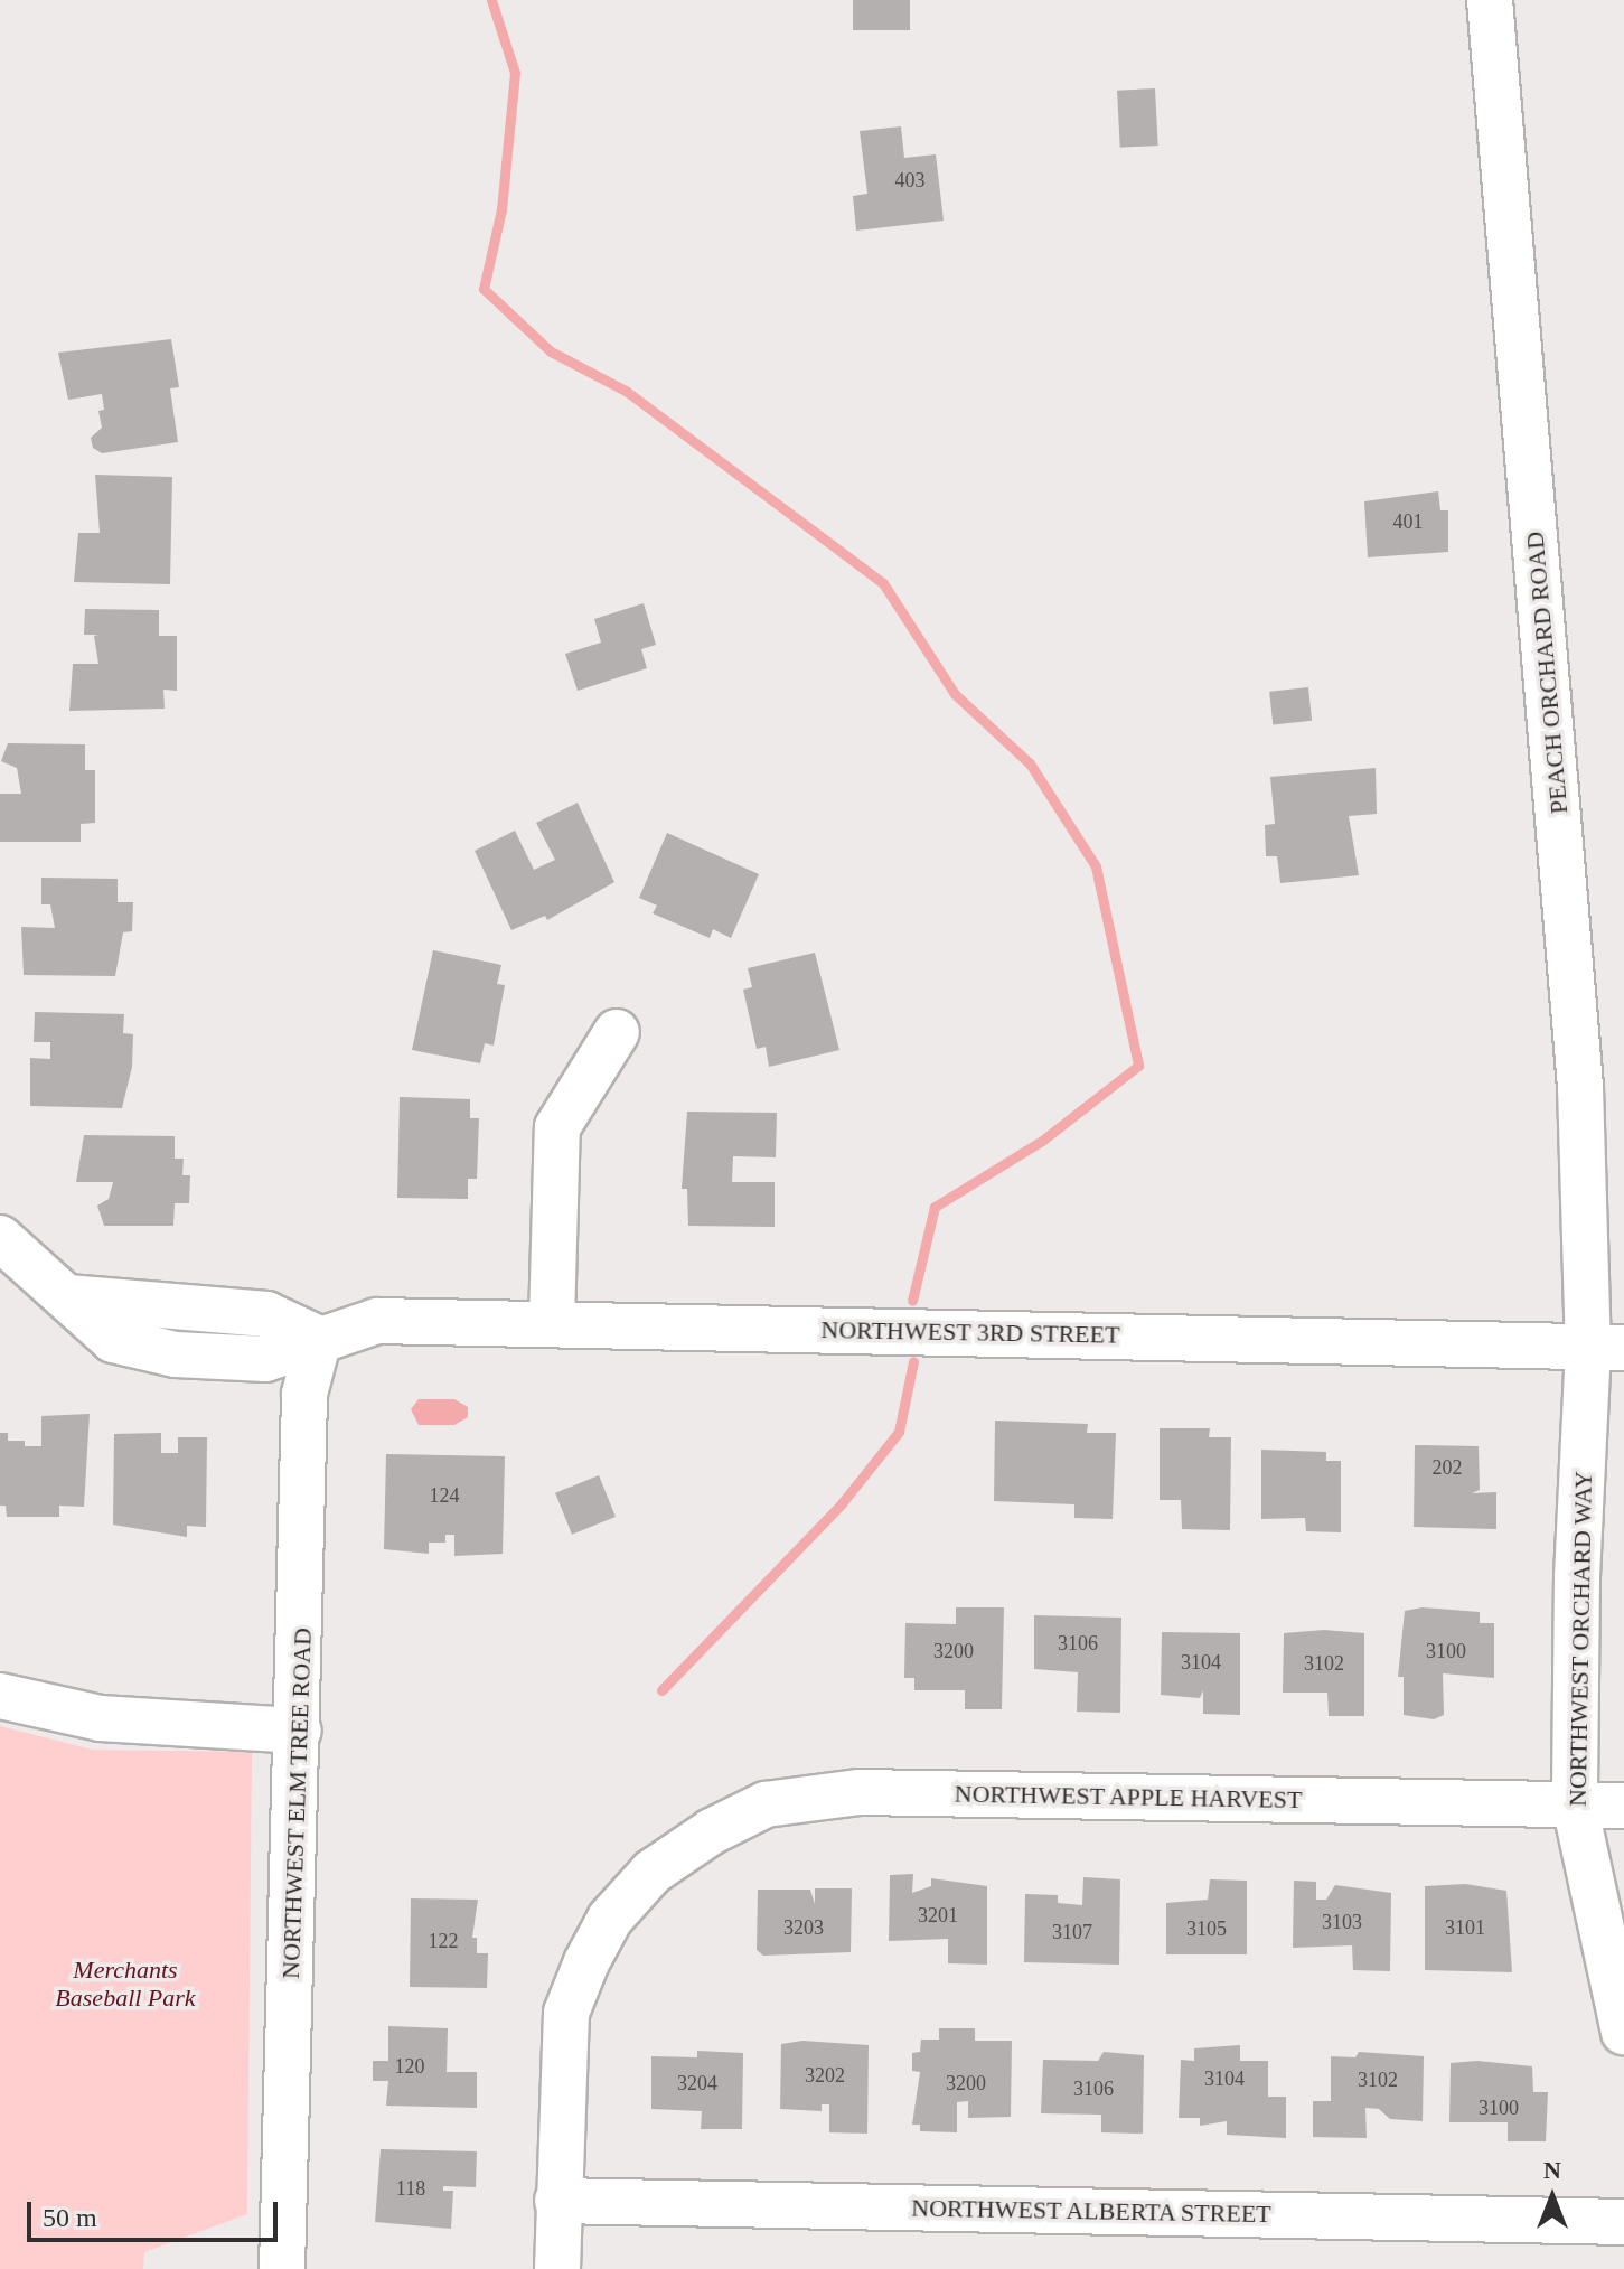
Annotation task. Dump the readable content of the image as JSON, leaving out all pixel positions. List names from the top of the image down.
{
  "streets": {
    "street": [
      "PEACH ORCHARD ROAD",
      "NORTHWEST 3RD STREET",
      "NORTHWEST ORCHARD WAY",
      "NORTHWEST APPLE HARVEST",
      "NORTHWEST ELM TREE ROAD",
      "NORTHWEST ALBERTA STREET"
    ]
  },
  "crossings": [
    ["PEACH ORCHARD ROAD", "NORTHWEST 3RD STREET"],
    ["PEACH ORCHARD ROAD", "NORTHWEST ORCHARD WAY"],
    ["NORTHWEST 3RD STREET", "NORTHWEST ORCHARD WAY"],
    ["NORTHWEST 3RD STREET", "NORTHWEST ELM TREE ROAD"],
    ["NORTHWEST ORCHARD WAY", "NORTHWEST APPLE HARVEST"],
    ["NORTHWEST APPLE HARVEST", "NORTHWEST ALBERTA STREET"]
  ],
  "parks": ["Merchants Baseball Park"],
  "house_numbers": [
    "403",
    "401",
    "202",
    "124",
    "3106",
    "3200",
    "3100",
    "3104",
    "3102",
    "3201",
    "3103",
    "3203",
    "3101",
    "3105",
    "3107",
    "122",
    "120",
    "3202",
    "3104",
    "3102",
    "3204",
    "3200",
    "3106",
    "3100",
    "118"
  ],
  "scale_bar": "50 m",
  "north": "top"
}
